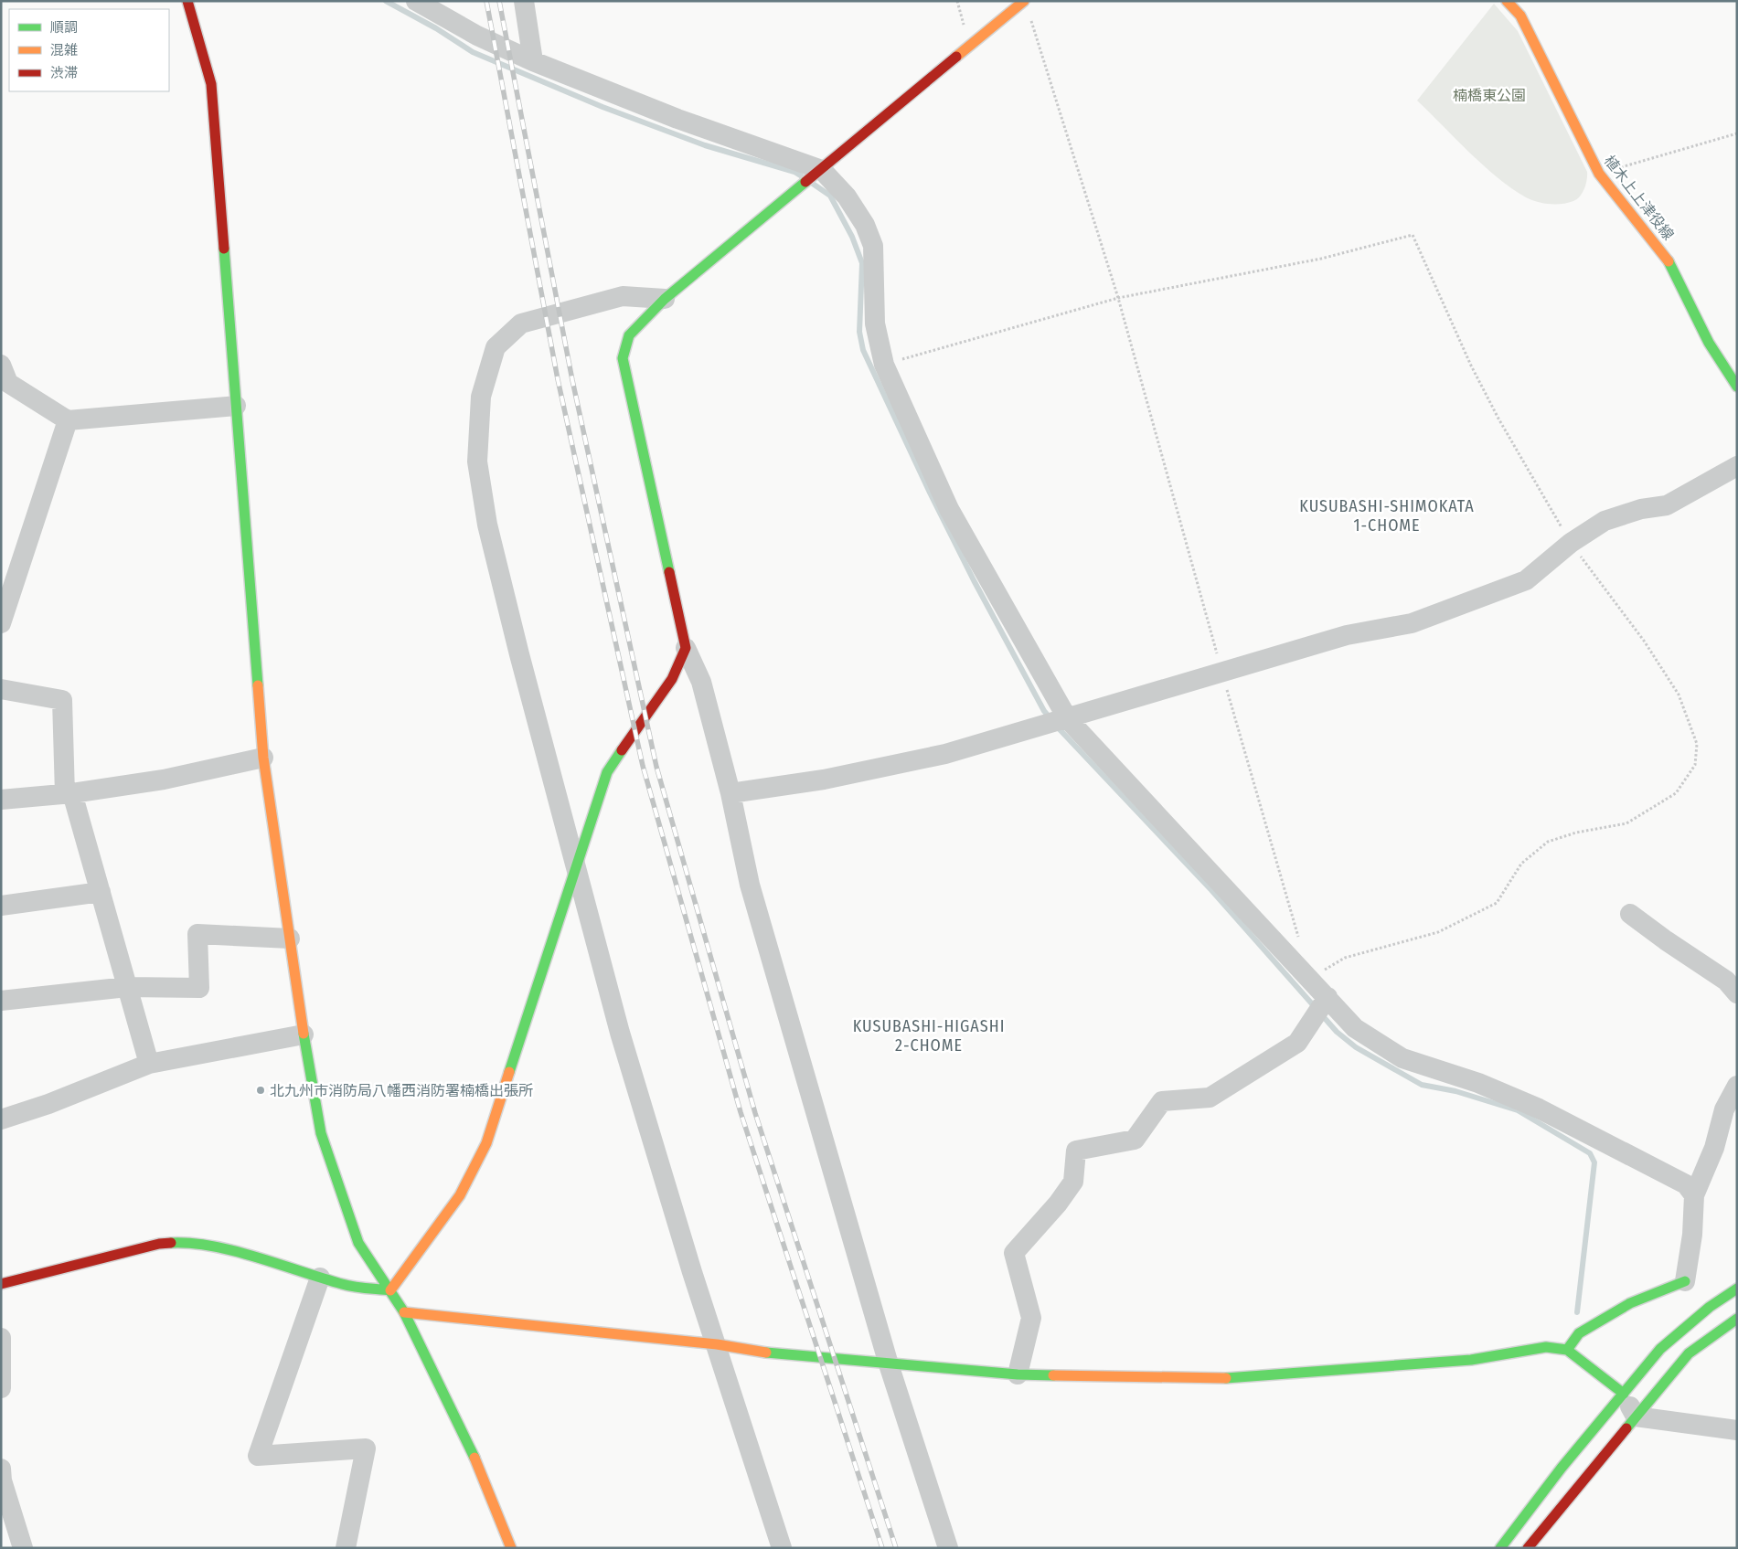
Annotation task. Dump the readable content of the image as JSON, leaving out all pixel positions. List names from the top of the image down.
{
  "streets": {
    "street": ["植木上上津役線"]
  },
  "districts": ["KUSUBASHI-SHIMOKATA 1-CHOME", "KUSUBASHI-HIGASHI 2-CHOME"],
  "parks": ["楠橋東公園"],
  "places": ["北九州市消防局八幡西消防署楠橋出張所"],
  "legend": ["順調", "混雑", "渋滞"]
}
